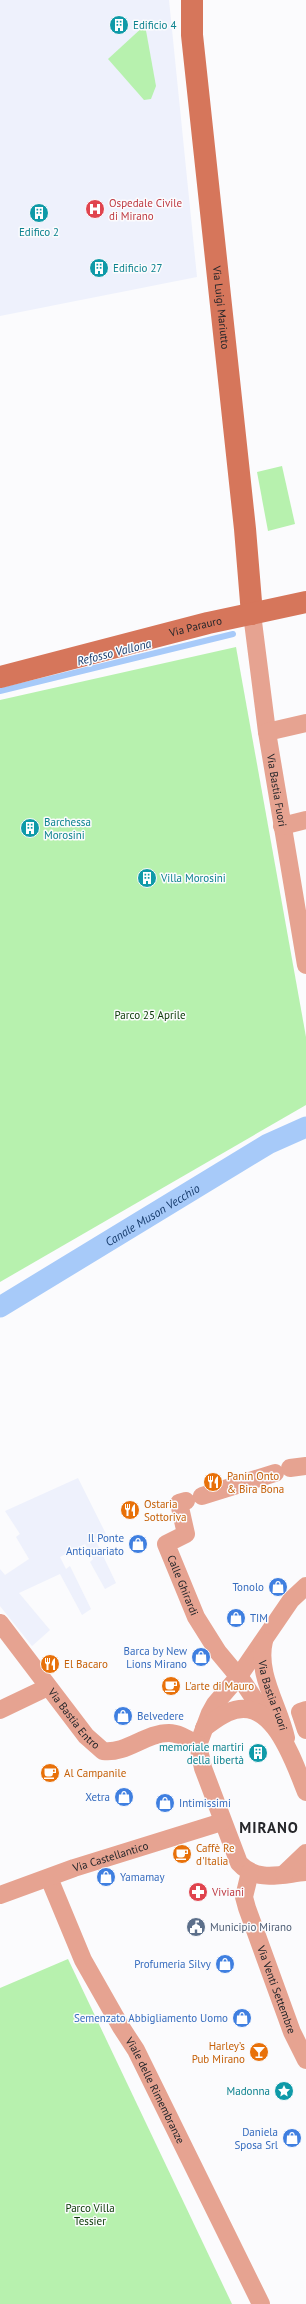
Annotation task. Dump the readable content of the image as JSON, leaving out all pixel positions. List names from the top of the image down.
{
  "streets": {
    "main road": ["Via Luigi Mariutto", "Via Parauro"],
    "street": [
      "Via Bastia Fuori",
      "Calle Ghirardi",
      "Via Bastia Entro",
      "Via Castellantico",
      "Via Venti Settembre",
      "Viale delle Rimembranze"
    ]
  },
  "crossings": [
    ["Via Luigi Mariutto", "Via Parauro"],
    ["Via Luigi Mariutto", "Via Bastia Fuori"],
    ["Via Parauro", "Via Bastia Fuori"],
    ["Via Bastia Fuori", "Calle Ghirardi"],
    ["Via Bastia Fuori", "Via Bastia Entro"],
    ["Via Castellantico", "Viale delle Rimembranze"]
  ],
  "districts": ["MIRANO"],
  "water": ["Refosso Vallona", "Canale Muson Vecchio"],
  "parks": ["Parco 25 Aprile", "Parco Villa Tessier"],
  "places": {
    "building": [
      "Edificio 4",
      "Edifico 2",
      "Edificio 27",
      "Barchessa Morosini",
      "Villa Morosini",
      "memoriale martiri della libertà"
    ],
    "hospital": ["Ospedale Civile di Mirano"],
    "restaurant": ["Panin Onto & Bira Bona", "Ostaria Sottoriva", "El Bacaro"],
    "shop": [
      "Il Ponte Antiquariato",
      "Tonolo",
      "TIM",
      "Barca by New Lions Mirano",
      "Belvedere",
      "Xetra",
      "Intimissimi",
      "Yamamay",
      "Profumeria Silvy",
      "Semenzato Abbigliamento Uomo",
      "Daniela Sposa Srl"
    ],
    "cafe": ["L'arte di Mauro", "Al Campanile", "Caffè Re d'Italia"],
    "pharmacy": ["Viviani"],
    "public building": ["Municipio Mirano"],
    "bar": ["Harley’s Pub Mirano"],
    "place": ["Madonna"]
  }
}
